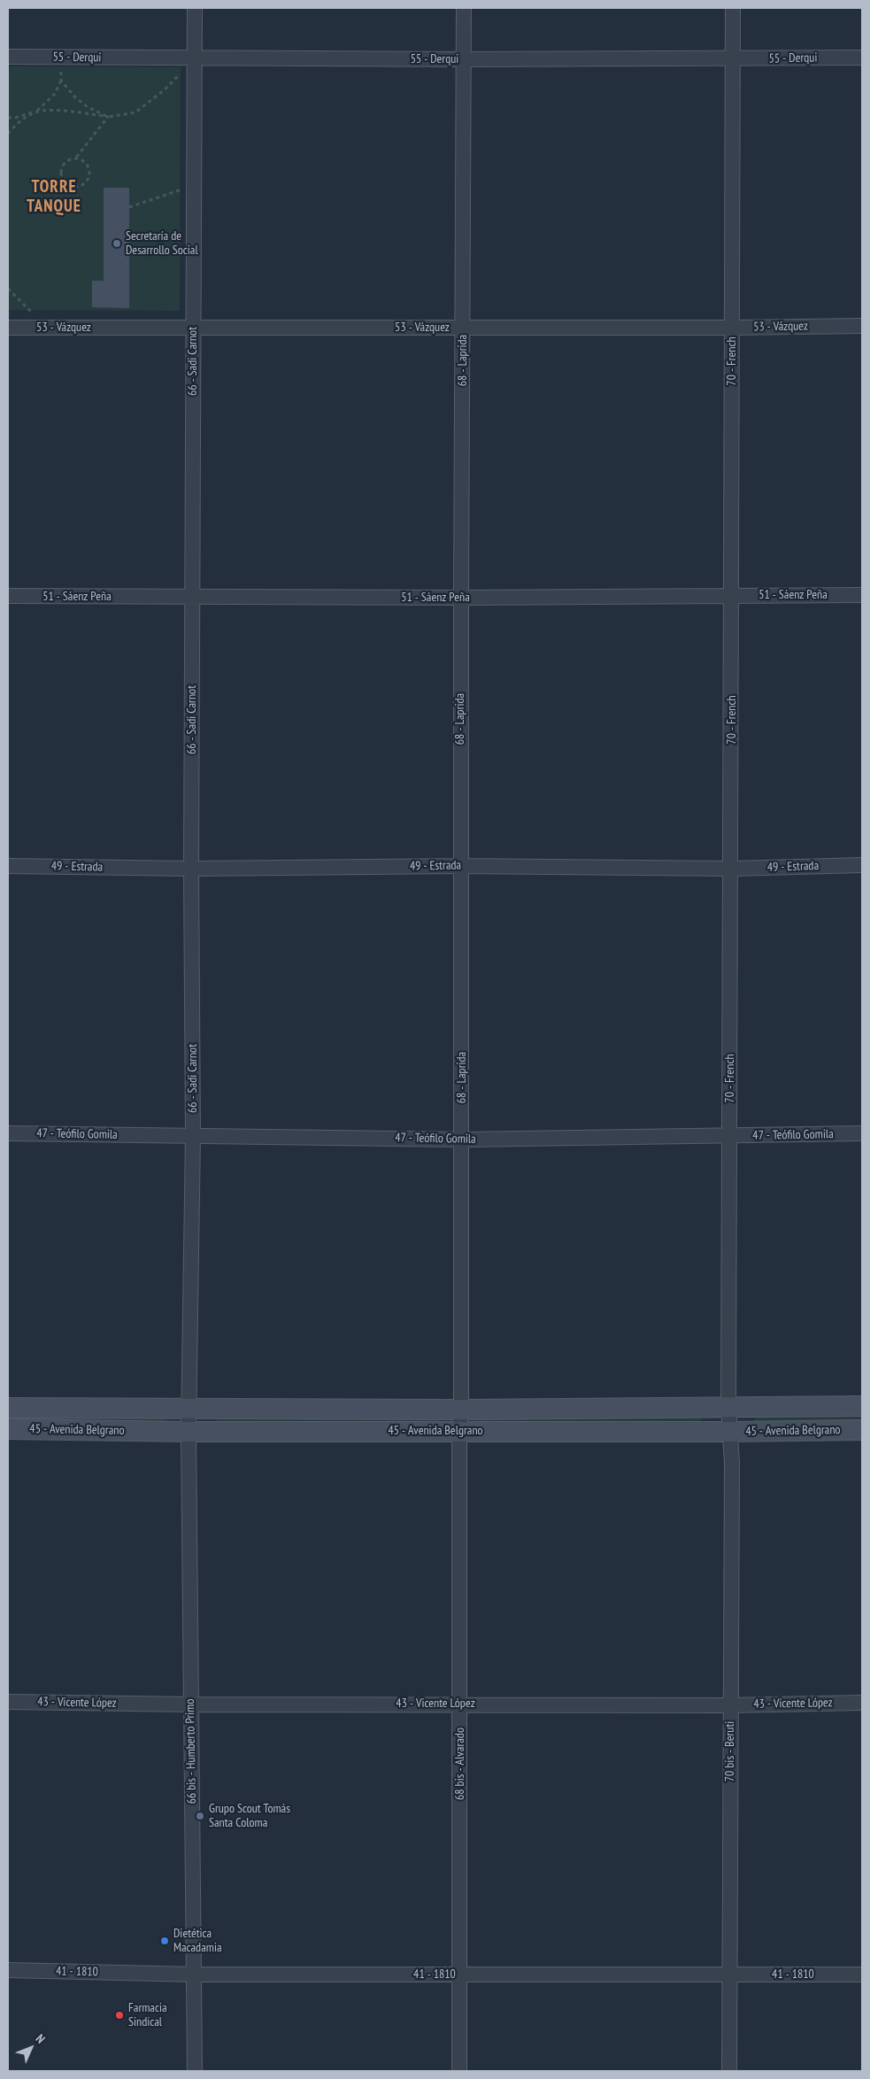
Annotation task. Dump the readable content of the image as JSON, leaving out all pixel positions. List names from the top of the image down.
{
  "streets": {
    "main road": ["45 - Avenida Belgrano"],
    "street": [
      "55 - Derqui",
      "53 - Vázquez",
      "68 - Laprida",
      "66 - Sadi Carnot",
      "70 - French",
      "51 - Sáenz Peña",
      "49 - Estrada",
      "47 - Teófilo Gomila",
      "43 - Vicente López",
      "66 bis - Humberto Primo",
      "70 bis - Beruti",
      "68 bis - Alvarado",
      "41 - 1810"
    ]
  },
  "crossings": [
    ["55 - Derqui", "68 - Laprida"],
    ["55 - Derqui", "66 - Sadi Carnot"],
    ["55 - Derqui", "70 - French"],
    ["53 - Vázquez", "68 - Laprida"],
    ["53 - Vázquez", "66 - Sadi Carnot"],
    ["53 - Vázquez", "70 - French"],
    ["68 - Laprida", "51 - Sáenz Peña"],
    ["68 - Laprida", "49 - Estrada"],
    ["68 - Laprida", "47 - Teófilo Gomila"],
    ["68 - Laprida", "45 - Avenida Belgrano"],
    ["68 - Laprida", "68 bis - Alvarado"],
    ["66 - Sadi Carnot", "51 - Sáenz Peña"],
    ["66 - Sadi Carnot", "49 - Estrada"],
    ["66 - Sadi Carnot", "47 - Teófilo Gomila"],
    ["66 - Sadi Carnot", "45 - Avenida Belgrano"],
    ["66 - Sadi Carnot", "66 bis - Humberto Primo"],
    ["70 - French", "51 - Sáenz Peña"],
    ["70 - French", "49 - Estrada"],
    ["70 - French", "47 - Teófilo Gomila"],
    ["70 - French", "45 - Avenida Belgrano"],
    ["70 - French", "70 bis - Beruti"],
    ["45 - Avenida Belgrano", "66 bis - Humberto Primo"],
    ["45 - Avenida Belgrano", "70 bis - Beruti"],
    ["45 - Avenida Belgrano", "68 bis - Alvarado"],
    ["43 - Vicente López", "66 bis - Humberto Primo"],
    ["43 - Vicente López", "70 bis - Beruti"],
    ["43 - Vicente López", "68 bis - Alvarado"],
    ["66 bis - Humberto Primo", "41 - 1810"],
    ["70 bis - Beruti", "41 - 1810"],
    ["68 bis - Alvarado", "41 - 1810"]
  ],
  "districts": ["TORRE TANQUE"],
  "places": [
    "Secretaría de Desarrollo Social",
    "Grupo Scout Tomás Santa Coloma",
    "Dietética Macadamia",
    "Farmacia Sindical"
  ],
  "north": "top right"
}
